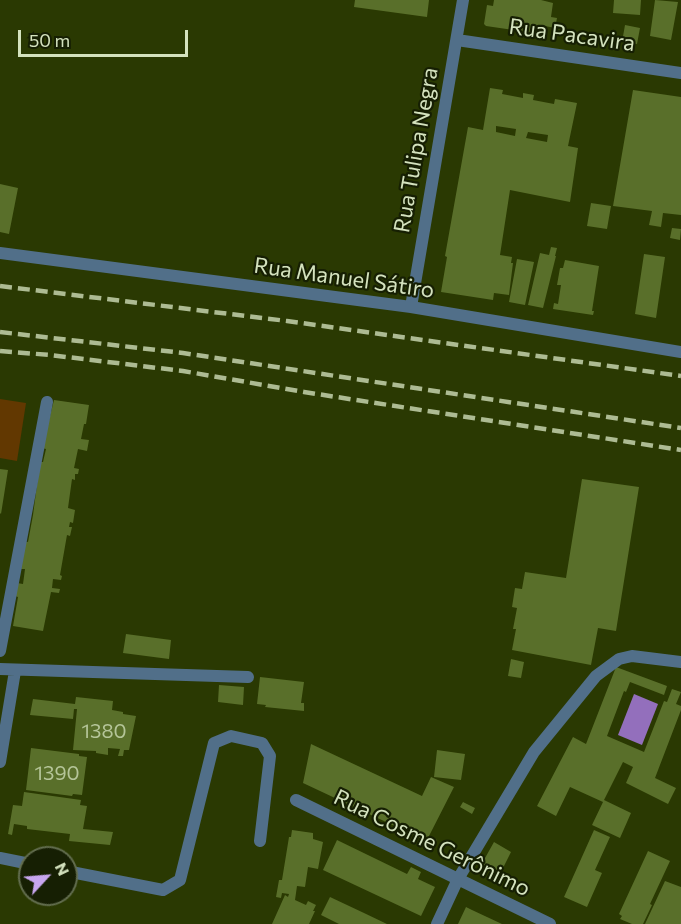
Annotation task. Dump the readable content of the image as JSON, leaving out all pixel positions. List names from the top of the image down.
{
  "streets": {
    "street": [
      "Rua Pacavira",
      "Rua Tulipa Negra",
      "Rua Manuel Sátiro",
      "Rua Cosme Gerônimo"
    ]
  },
  "crossings": [
    ["Rua Pacavira", "Rua Tulipa Negra"],
    ["Rua Tulipa Negra", "Rua Manuel Sátiro"]
  ],
  "house_numbers": ["1380", "1390"],
  "scale_bar": "50 m",
  "north": "top right"
}
